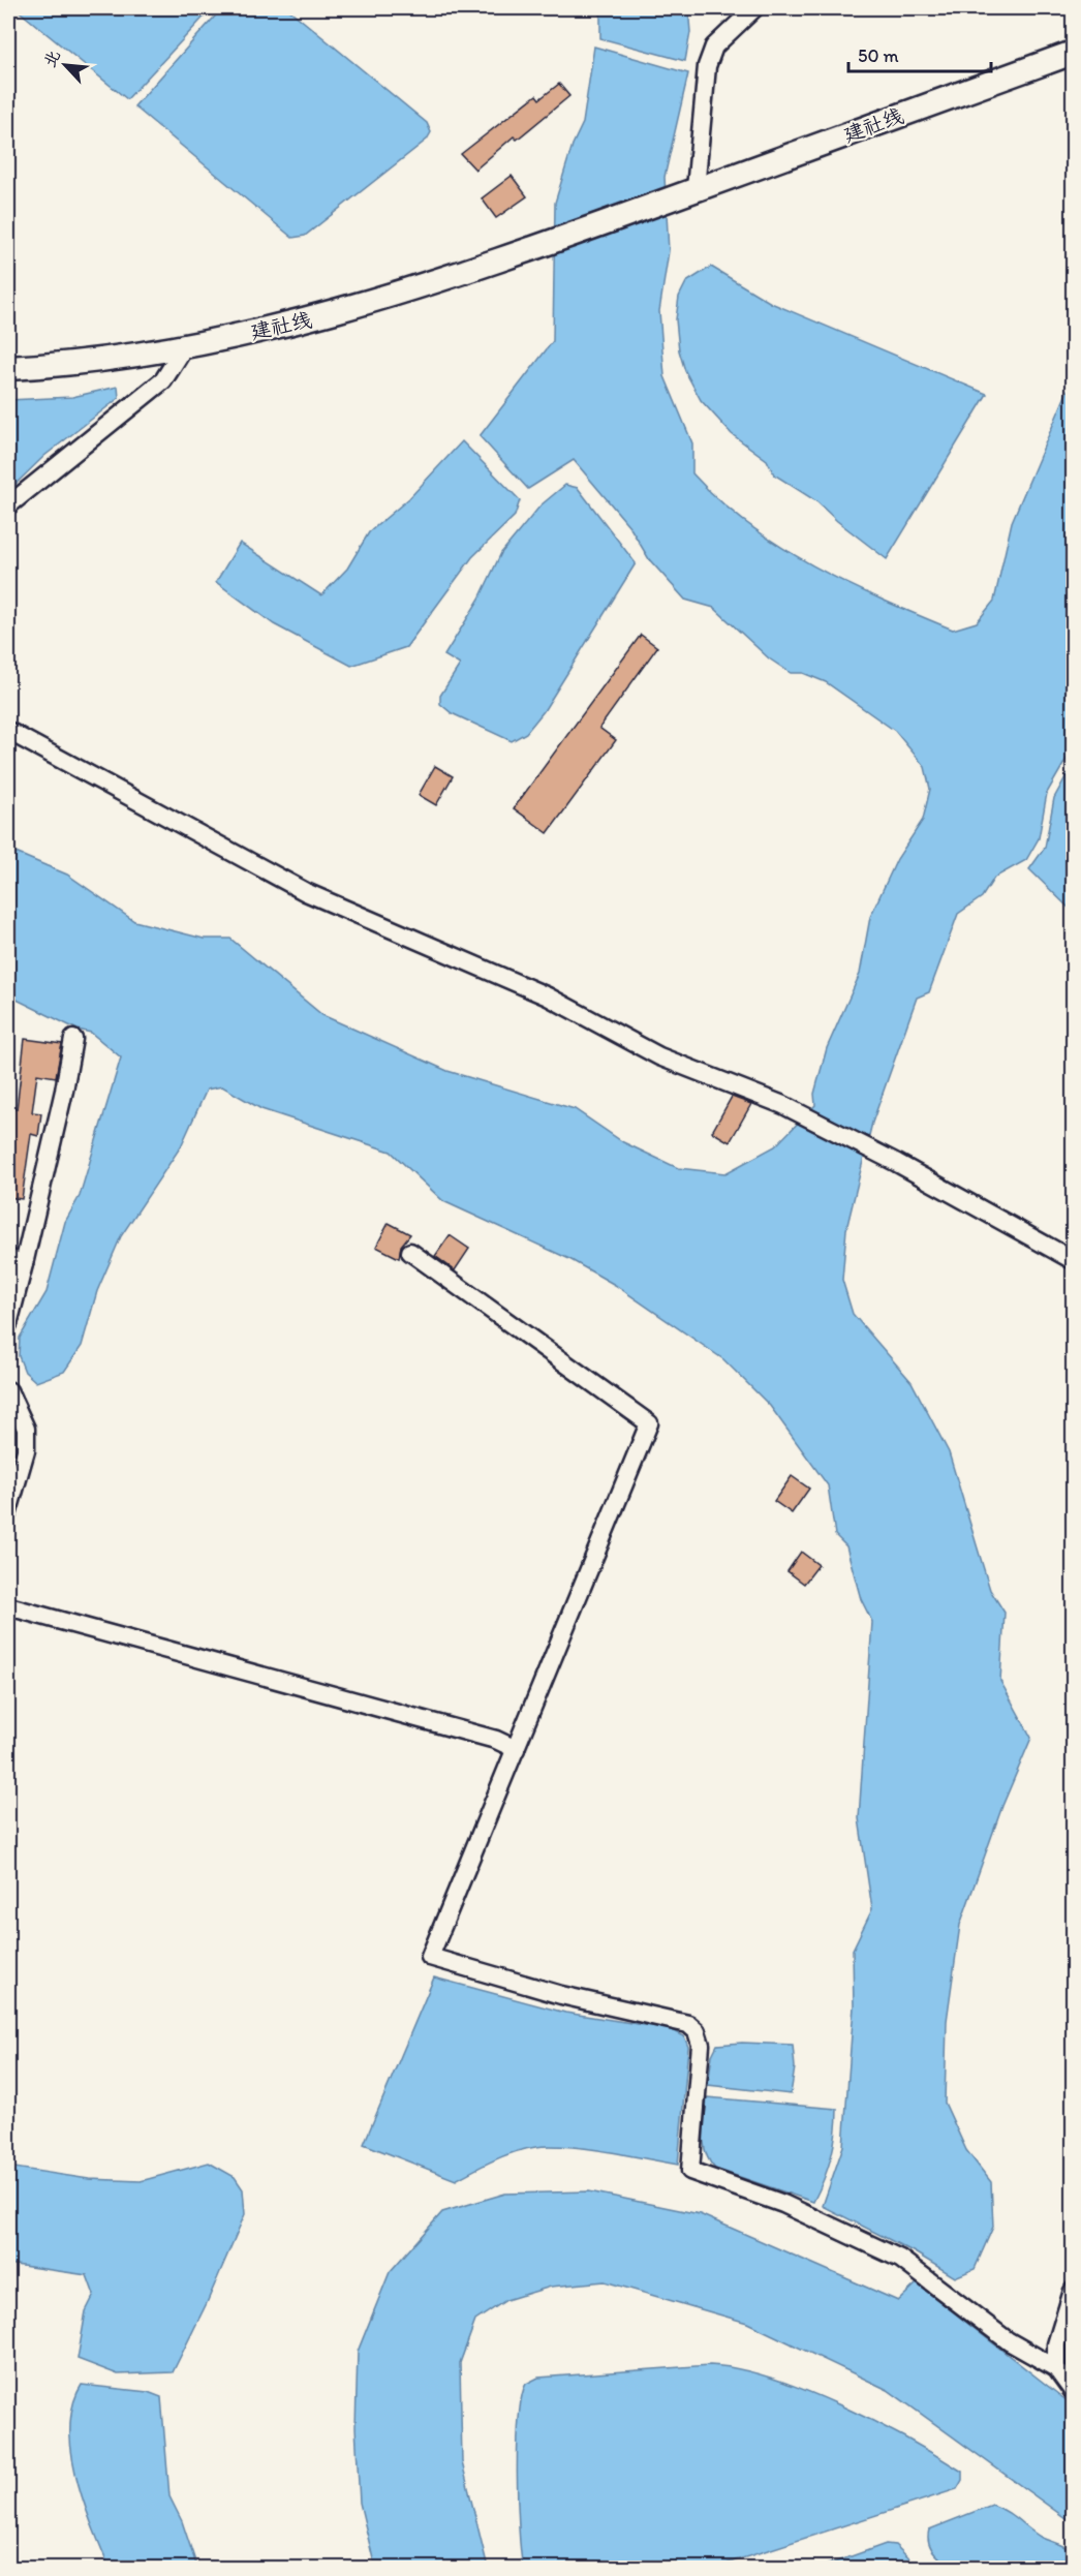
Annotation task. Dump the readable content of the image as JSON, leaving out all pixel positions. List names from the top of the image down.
{
  "streets": {
    "main road": ["建社线"]
  },
  "scale_bar": "50 m",
  "north": "top left"
}
